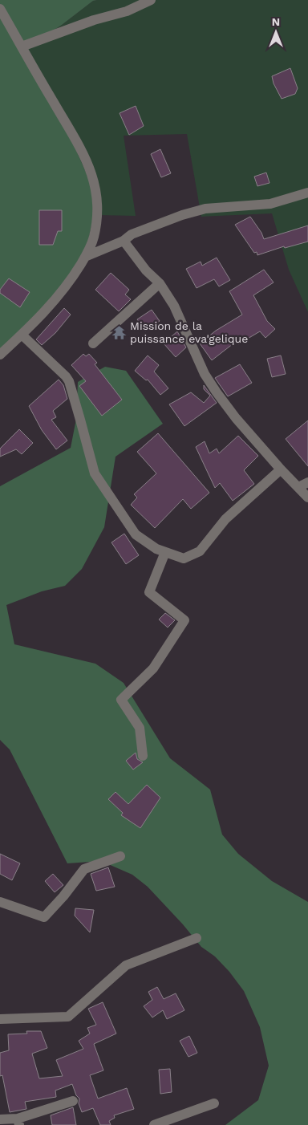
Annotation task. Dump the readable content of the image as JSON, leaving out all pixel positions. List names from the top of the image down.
{
  "places": {
    "temple": ["Mission de la puissance eva'gelique"]
  },
  "north": "top"
}
